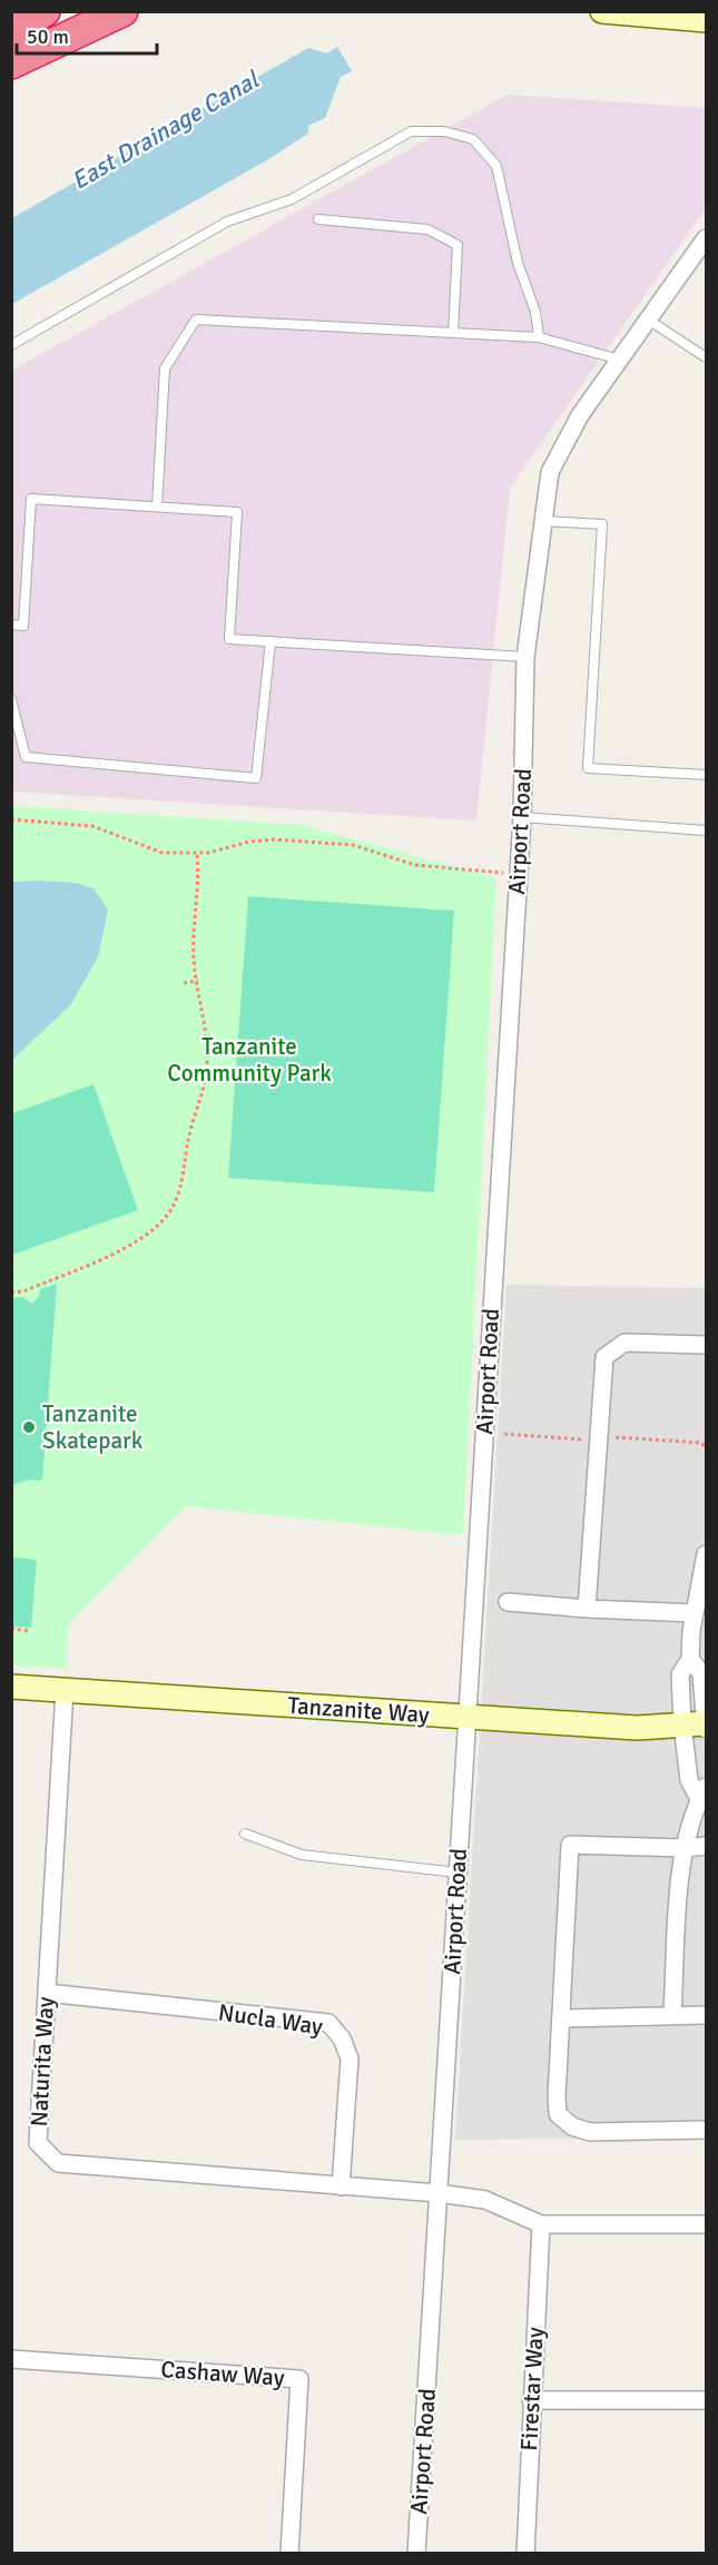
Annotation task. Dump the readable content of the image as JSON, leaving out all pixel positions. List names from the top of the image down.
{
  "streets": {
    "street": [
      "Airport Road",
      "Tanzanite Way",
      "Nucla Way",
      "Naturita Way",
      "Cashaw Way",
      "Firestar Way"
    ]
  },
  "crossings": [
    ["Airport Road", "Tanzanite Way"],
    ["Airport Road", "Naturita Way"],
    ["Tanzanite Way", "Naturita Way"],
    ["Nucla Way", "Naturita Way"],
    ["Naturita Way", "Firestar Way"]
  ],
  "water": ["East Drainage Canal"],
  "parks": ["Tanzanite Community Park"],
  "places": ["Tanzanite Skatepark"],
  "scale_bar": "50 m"
}
